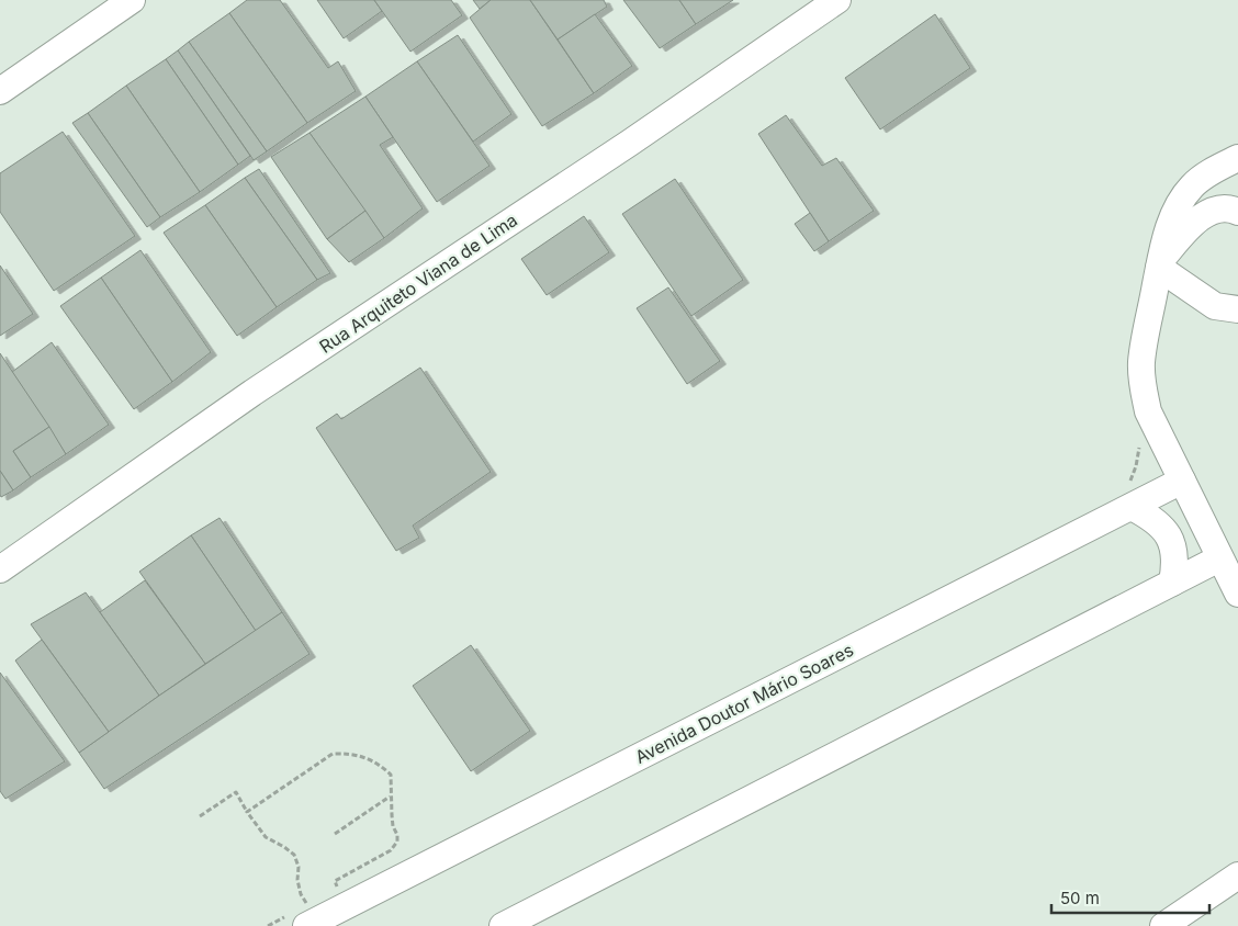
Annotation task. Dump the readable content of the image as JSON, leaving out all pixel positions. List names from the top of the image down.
{
  "streets": {
    "street": ["Rua Arquiteto Viana de Lima", "Avenida Doutor Mário Soares"]
  },
  "scale_bar": "50 m"
}
